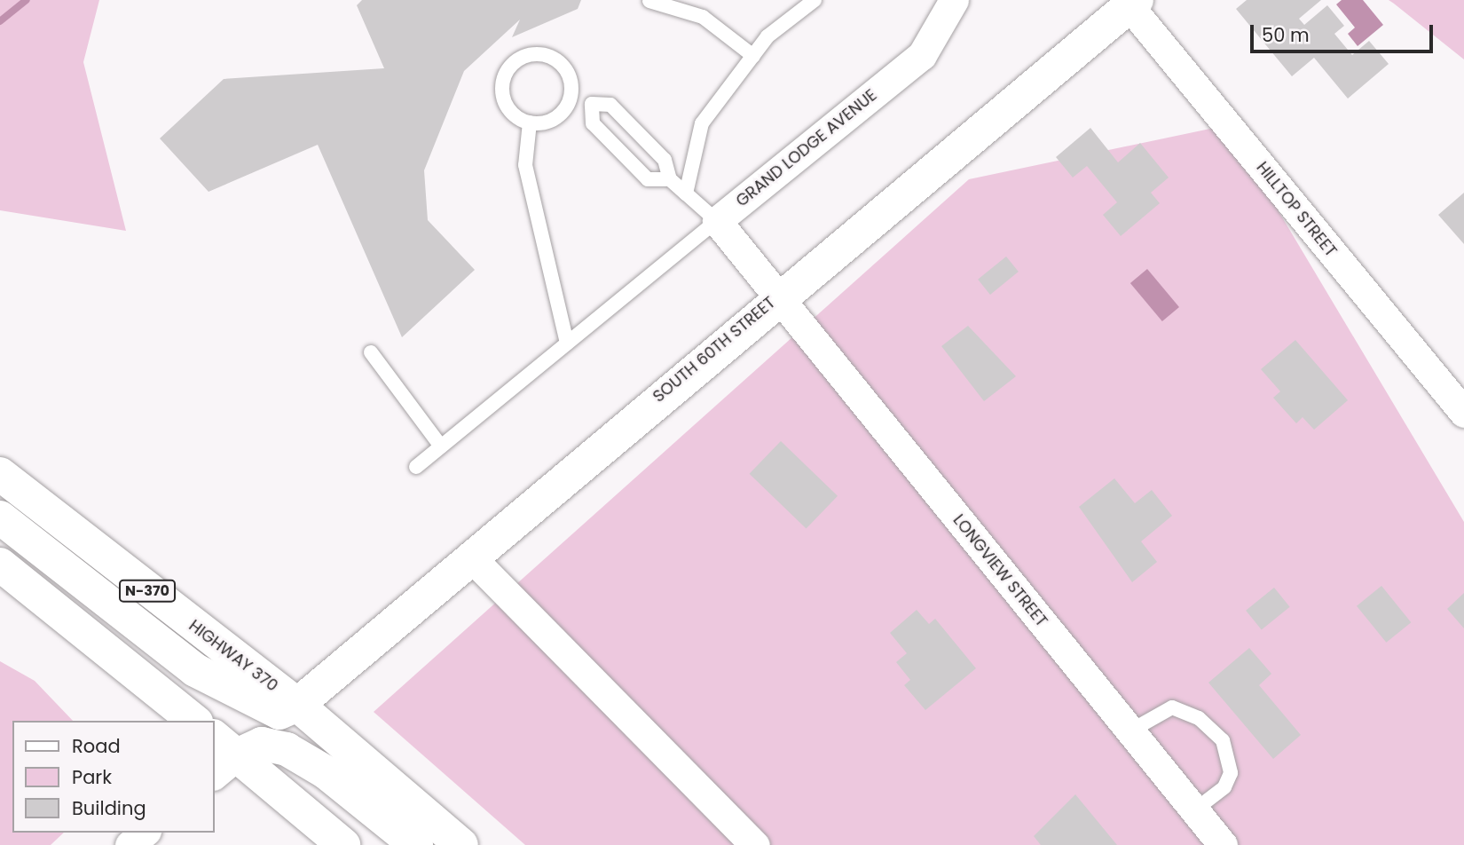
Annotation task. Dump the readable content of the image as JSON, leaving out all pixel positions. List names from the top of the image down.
{
  "streets": {
    "main road": ["SOUTH 60TH STREET", "N-370", "HIGHWAY 370"],
    "street": ["GRAND LODGE AVENUE", "HILLTOP STREET", "LONGVIEW STREET"]
  },
  "crossings": [
    ["HILLTOP STREET", "SOUTH 60TH STREET"],
    ["SOUTH 60TH STREET", "LONGVIEW STREET"],
    ["SOUTH 60TH STREET", "HIGHWAY 370"]
  ],
  "legend": ["Road", "Park", "Building"],
  "scale_bar": "50 m"
}
